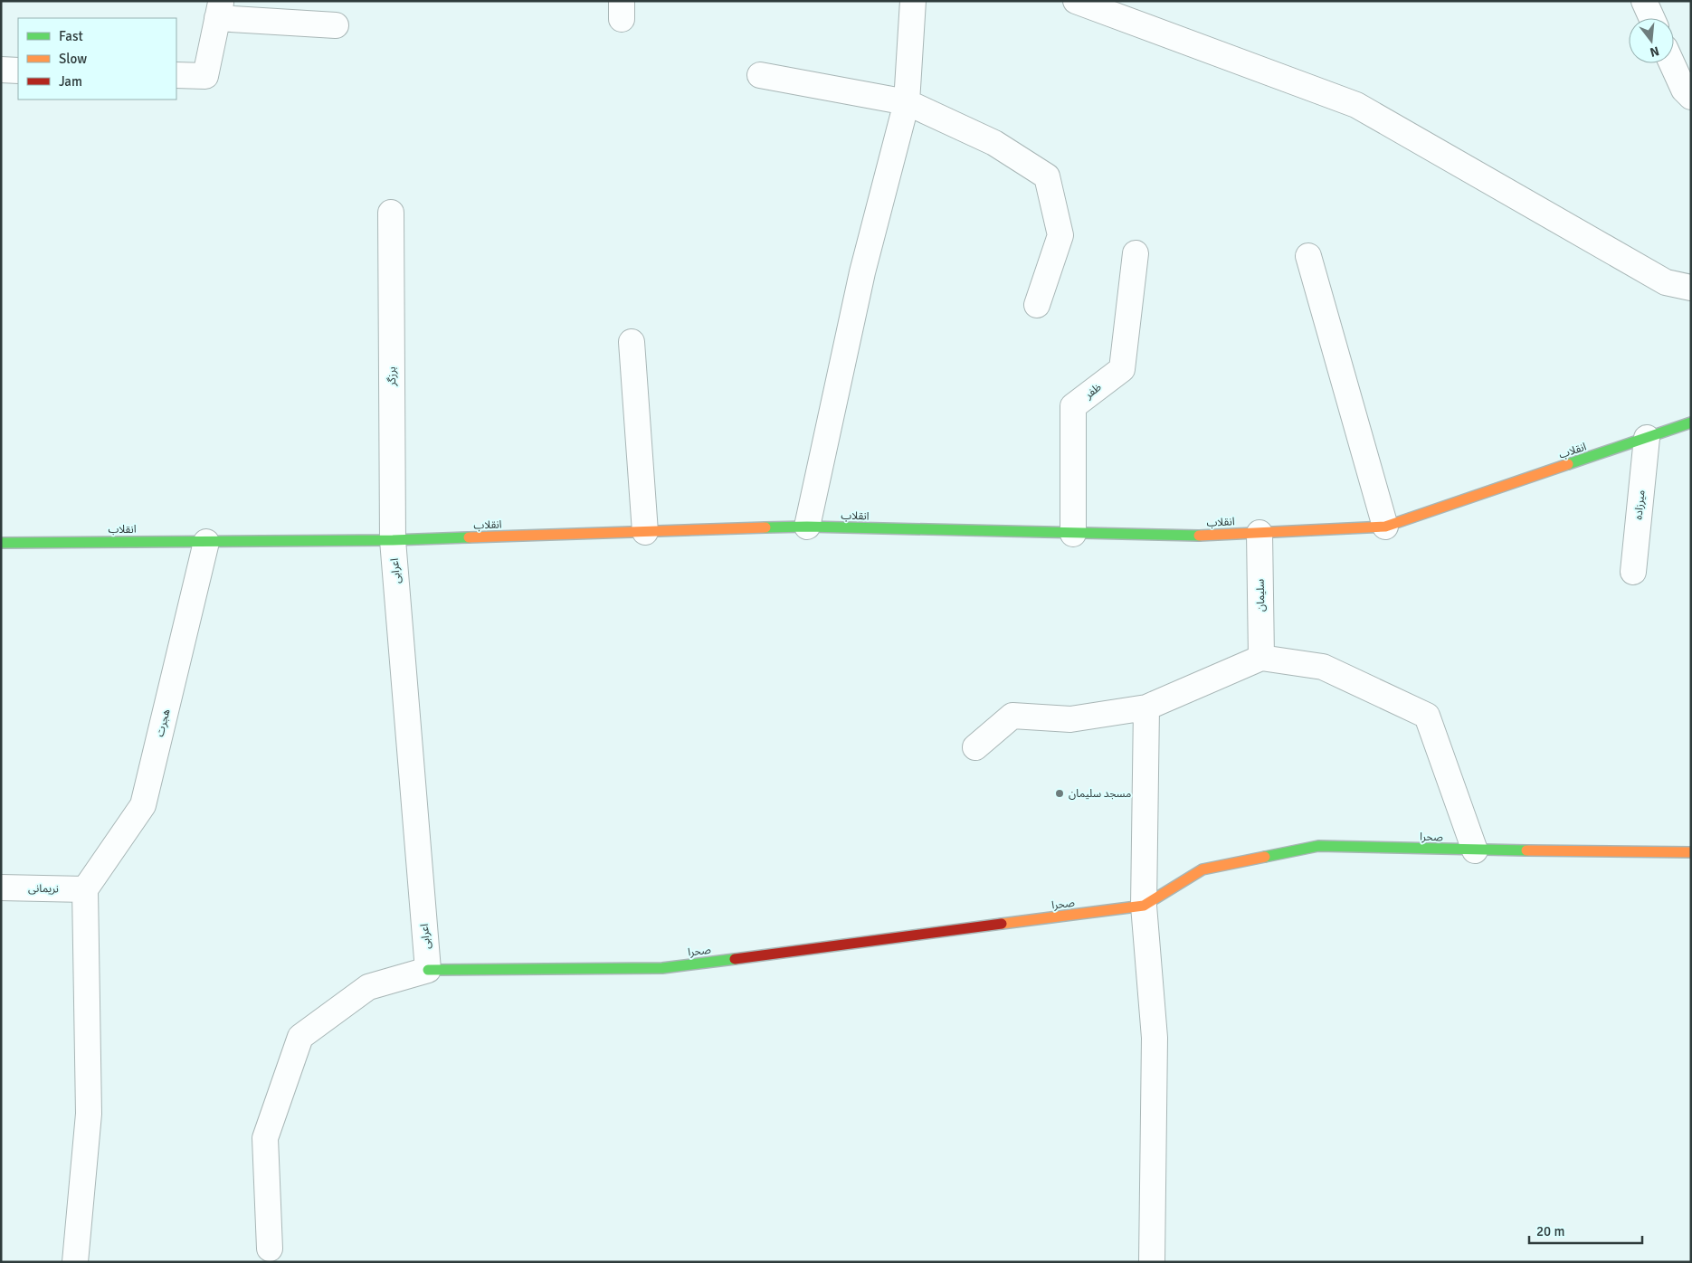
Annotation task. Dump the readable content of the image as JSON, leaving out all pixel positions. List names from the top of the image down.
{
  "streets": {
    "street": [
      "برزگر",
      "ظفر",
      "انقلاب",
      "میرزاده",
      "اعرابی",
      "سلیمان",
      "هجرت",
      "صحرا",
      "نریمانی"
    ]
  },
  "crossings": [
    ["برزگر", "انقلاب"],
    ["برزگر", "اعرابی"],
    ["ظفر", "انقلاب"],
    ["انقلاب", "میرزاده"],
    ["انقلاب", "اعرابی"],
    ["انقلاب", "سلیمان"],
    ["انقلاب", "هجرت"],
    ["اعرابی", "صحرا"],
    ["هجرت", "نریمانی"]
  ],
  "places": ["مسجد سلیمان"],
  "legend": ["Fast", "Slow", "Jam"],
  "scale_bar": "20 m",
  "north": "bottom"
}
